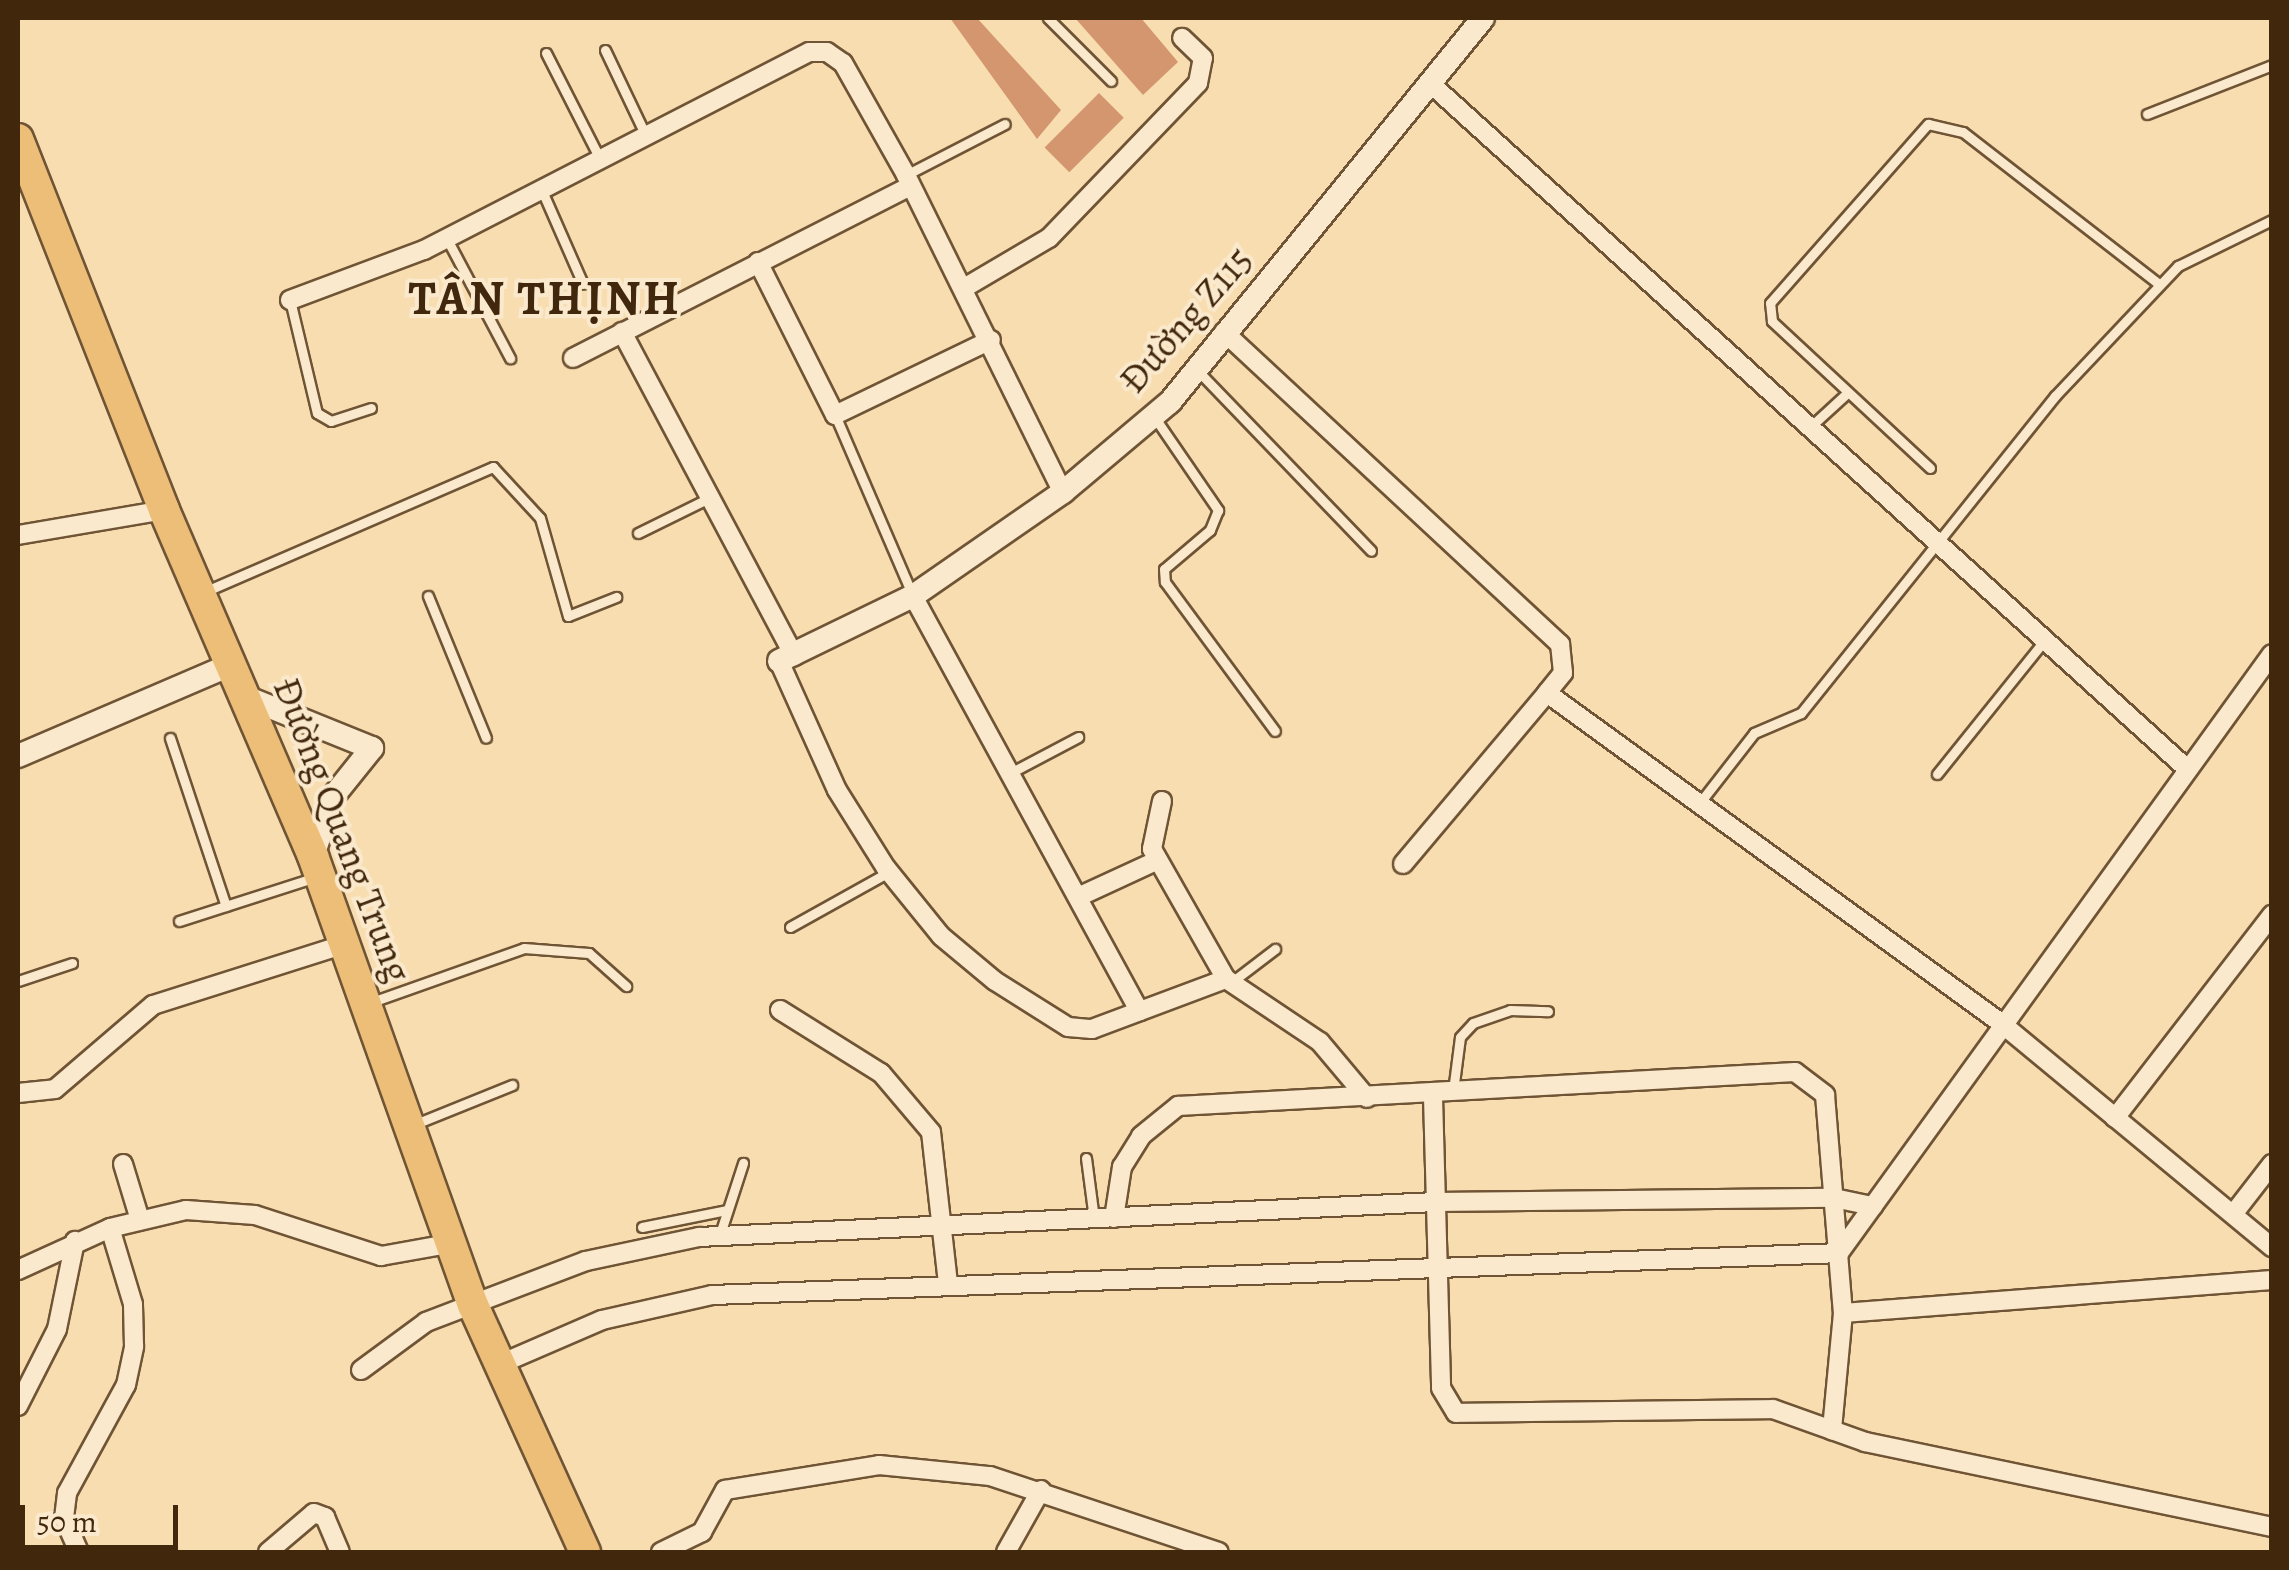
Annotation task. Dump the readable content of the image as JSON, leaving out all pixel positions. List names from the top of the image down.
{
  "streets": {
    "main road": ["Đường Quang Trung"],
    "street": ["Đường Z115"]
  },
  "districts": ["TÂN THỊNH"],
  "scale_bar": "50 m"
}
